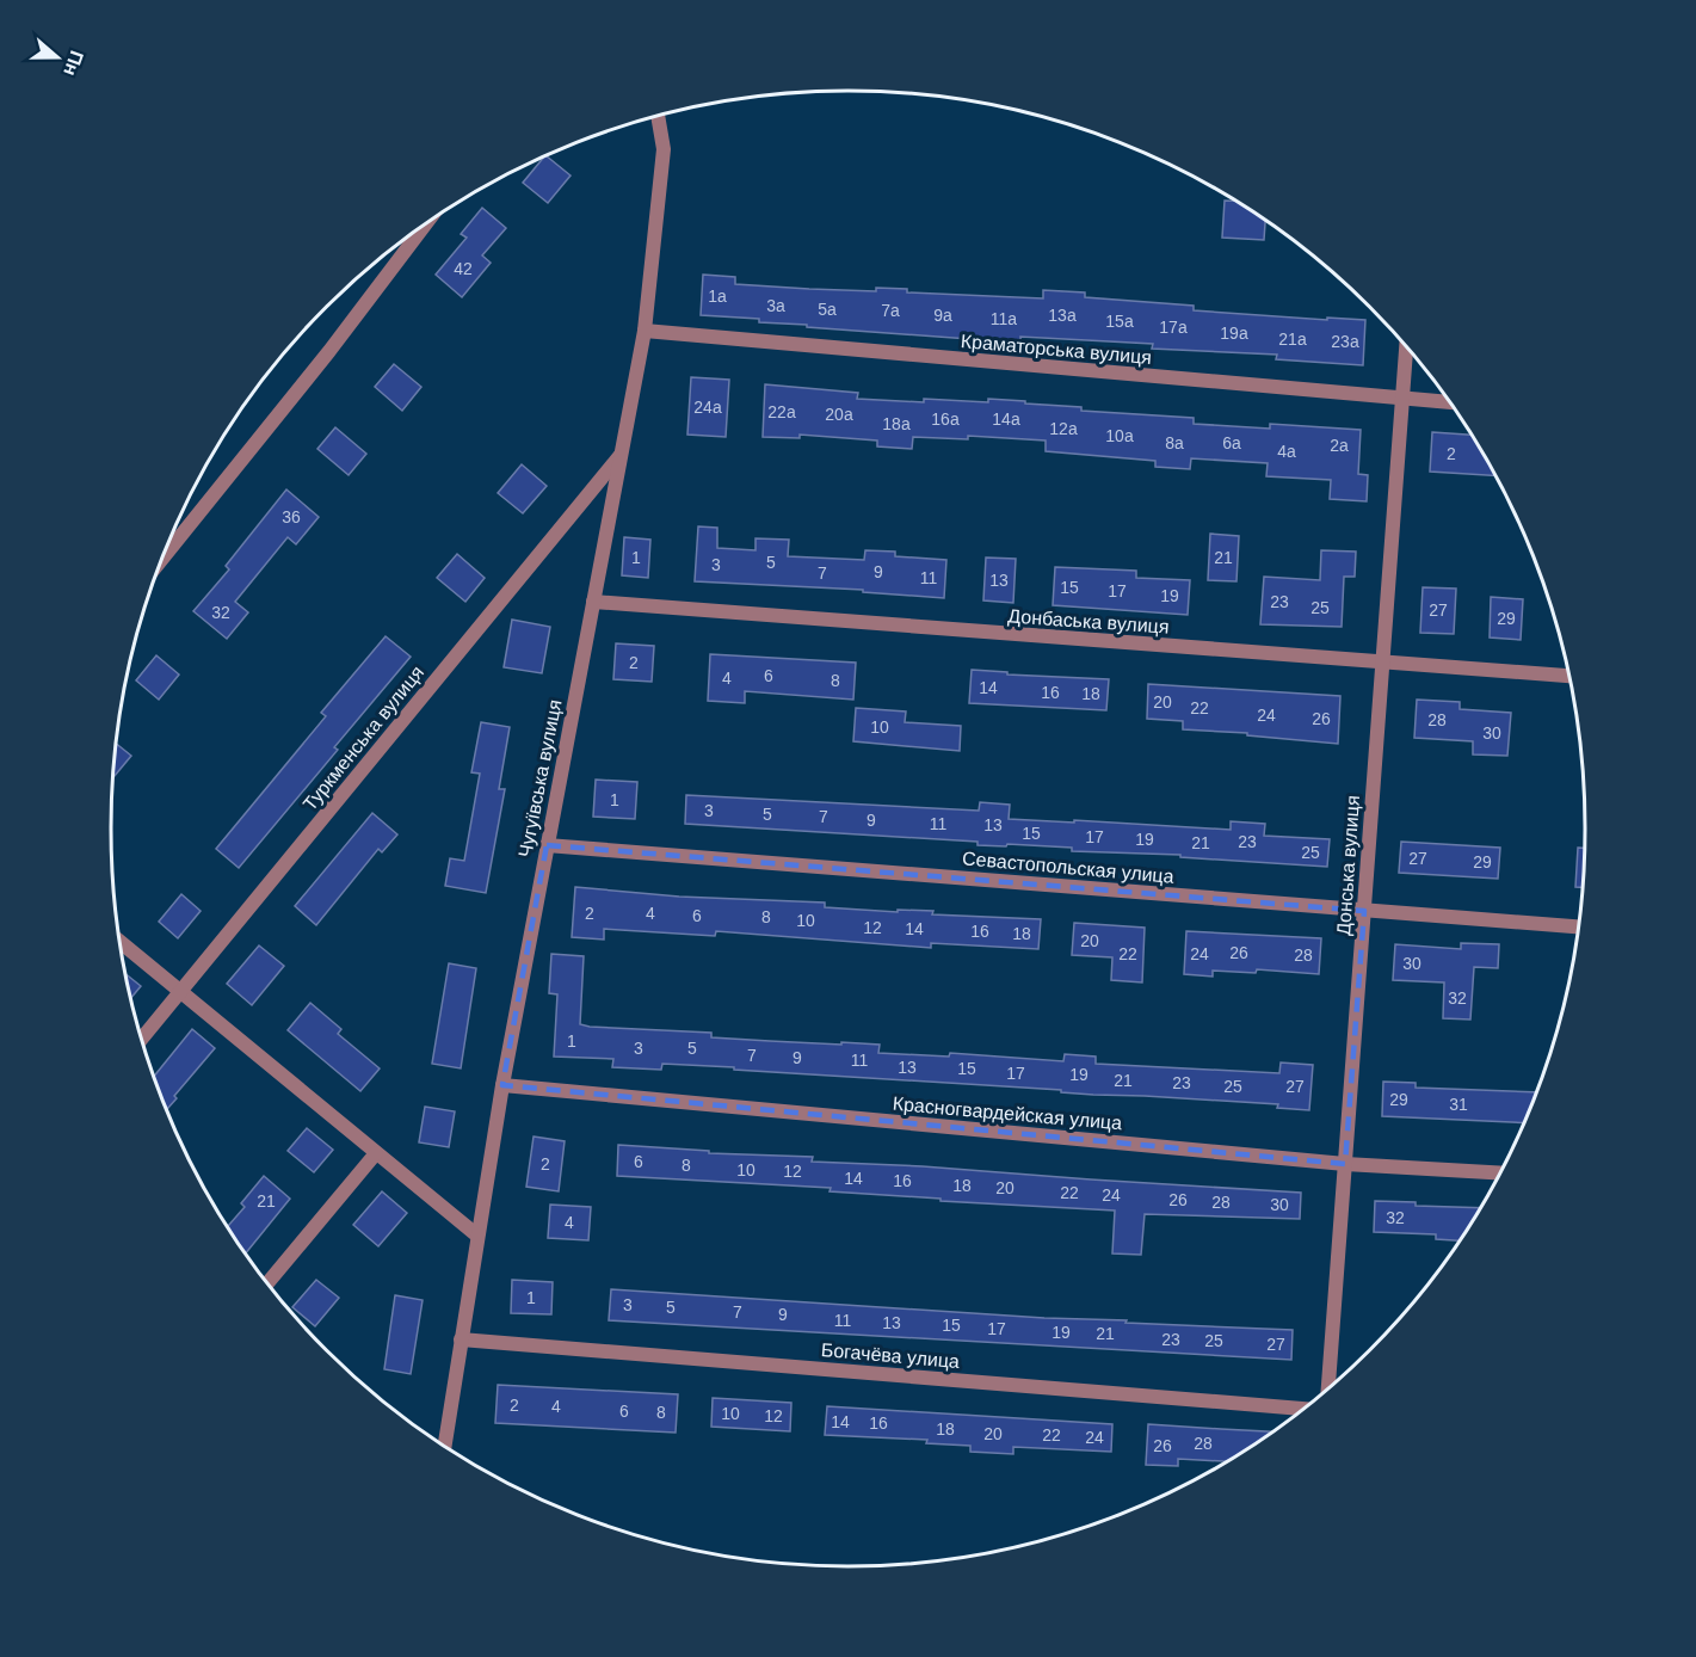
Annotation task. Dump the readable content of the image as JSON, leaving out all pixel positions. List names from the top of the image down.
{
  "streets": {
    "street": [
      "Краматорська вулиця",
      "Донбаська вулиця",
      "Туркменська вулиця",
      "Чугуївська вулиця",
      "Донська вулиця",
      "Севастопольская улица",
      "Красногвардейская улица",
      "Богачёва улица"
    ]
  },
  "crossings": [
    ["Краматорська вулиця", "Чугуївська вулиця"],
    ["Краматорська вулиця", "Донська вулиця"],
    ["Донбаська вулиця", "Чугуївська вулиця"],
    ["Донбаська вулиця", "Донська вулиця"],
    ["Туркменська вулиця", "Чугуївська вулиця"],
    ["Чугуївська вулиця", "Севастопольская улица"],
    ["Чугуївська вулиця", "Красногвардейская улица"],
    ["Чугуївська вулиця", "Богачёва улица"],
    ["Донська вулиця", "Севастопольская улица"],
    ["Донська вулиця", "Красногвардейская улица"]
  ],
  "house_numbers": [
    "42",
    "1а",
    "3а",
    "5а",
    "7а",
    "9а",
    "13а",
    "11а",
    "15а",
    "17а",
    "19а",
    "21а",
    "23а",
    "24а",
    "22а",
    "20а",
    "16а",
    "14а",
    "18а",
    "12а",
    "10а",
    "8а",
    "6а",
    "2а",
    "4а",
    "2",
    "36",
    "1",
    "21",
    "5",
    "3",
    "9",
    "7",
    "11",
    "13",
    "15",
    "17",
    "19",
    "23",
    "25",
    "27",
    "32",
    "29",
    "2",
    "6",
    "4",
    "8",
    "14",
    "16",
    "18",
    "20",
    "22",
    "24",
    "26",
    "28",
    "10",
    "30",
    "1",
    "3",
    "5",
    "7",
    "9",
    "11",
    "13",
    "15",
    "17",
    "19",
    "23",
    "21",
    "25",
    "27",
    "29",
    "2",
    "4",
    "6",
    "8",
    "10",
    "12",
    "14",
    "16",
    "18",
    "20",
    "26",
    "22",
    "24",
    "28",
    "30",
    "32",
    "1",
    "3",
    "5",
    "7",
    "9",
    "11",
    "13",
    "15",
    "17",
    "19",
    "21",
    "23",
    "25",
    "27",
    "29",
    "31",
    "6",
    "2",
    "8",
    "10",
    "12",
    "14",
    "16",
    "18",
    "20",
    "22",
    "24",
    "26",
    "21",
    "28",
    "30",
    "32",
    "4",
    "1",
    "3",
    "5",
    "7",
    "9",
    "11",
    "13",
    "15",
    "17",
    "19",
    "21",
    "23",
    "25",
    "27",
    "2",
    "4",
    "6",
    "8",
    "10",
    "12",
    "14",
    "16",
    "18",
    "20",
    "22",
    "24",
    "28",
    "26"
  ],
  "north": "right"
}
